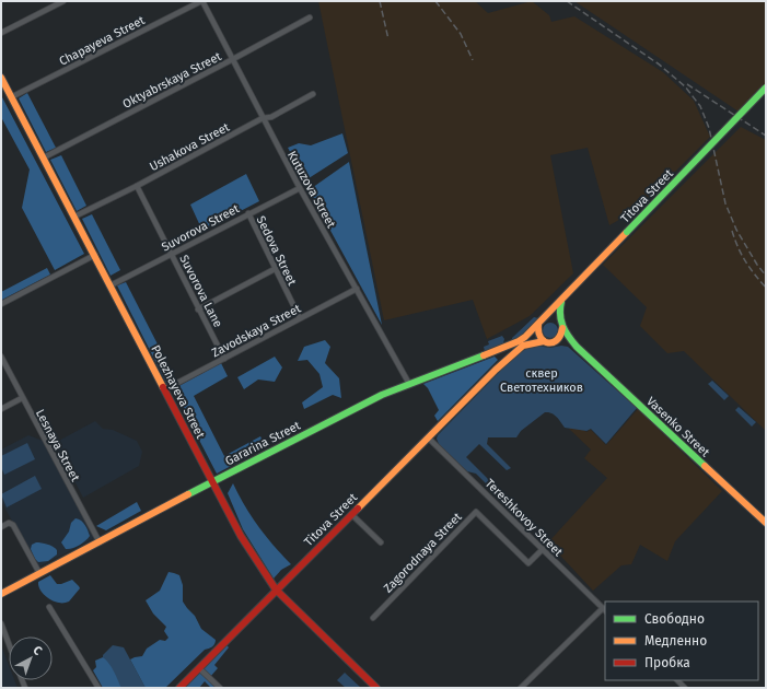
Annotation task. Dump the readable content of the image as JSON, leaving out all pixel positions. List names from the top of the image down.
{
  "streets": {
    "main road": [
      "Titova Street",
      "Polezhayeva Street",
      "Vasenko Street",
      "Gararina Street"
    ],
    "street": [
      "Chapayeva Street",
      "Oktyabrskaya Street",
      "Ushakova Street",
      "Kutuzova Street",
      "Suvorova Street",
      "Sedova Street",
      "Suvorova Lane",
      "Zavodskaya Street",
      "Lesnaya Street",
      "Tereshkovoy Street",
      "Zagorodnaya Street"
    ]
  },
  "crossings": [
    ["Chapayeva Street", "Kutuzova Street"],
    ["Chapayeva Street", "Polezhayeva Street"],
    ["Oktyabrskaya Street", "Kutuzova Street"],
    ["Oktyabrskaya Street", "Polezhayeva Street"],
    ["Ushakova Street", "Kutuzova Street"],
    ["Ushakova Street", "Suvorova Lane"],
    ["Ushakova Street", "Polezhayeva Street"],
    ["Kutuzova Street", "Suvorova Street"],
    ["Kutuzova Street", "Zavodskaya Street"],
    ["Kutuzova Street", "Gararina Street"],
    ["Titova Street", "Polezhayeva Street"],
    ["Titova Street", "Vasenko Street"],
    ["Titova Street", "Gararina Street"],
    ["Titova Street", "Tereshkovoy Street"],
    ["Suvorova Street", "Sedova Street"],
    ["Suvorova Street", "Suvorova Lane"],
    ["Suvorova Street", "Polezhayeva Street"],
    ["Sedova Street", "Zavodskaya Street"],
    ["Suvorova Lane", "Zavodskaya Street"],
    ["Zavodskaya Street", "Polezhayeva Street"],
    ["Polezhayeva Street", "Gararina Street"],
    ["Vasenko Street", "Gararina Street"],
    ["Gararina Street", "Lesnaya Street"],
    ["Tereshkovoy Street", "Zagorodnaya Street"]
  ],
  "parks": ["сквер Светотехников"],
  "legend": ["Свободно", "Медленно", "Пробка"],
  "north": "top right"
}
